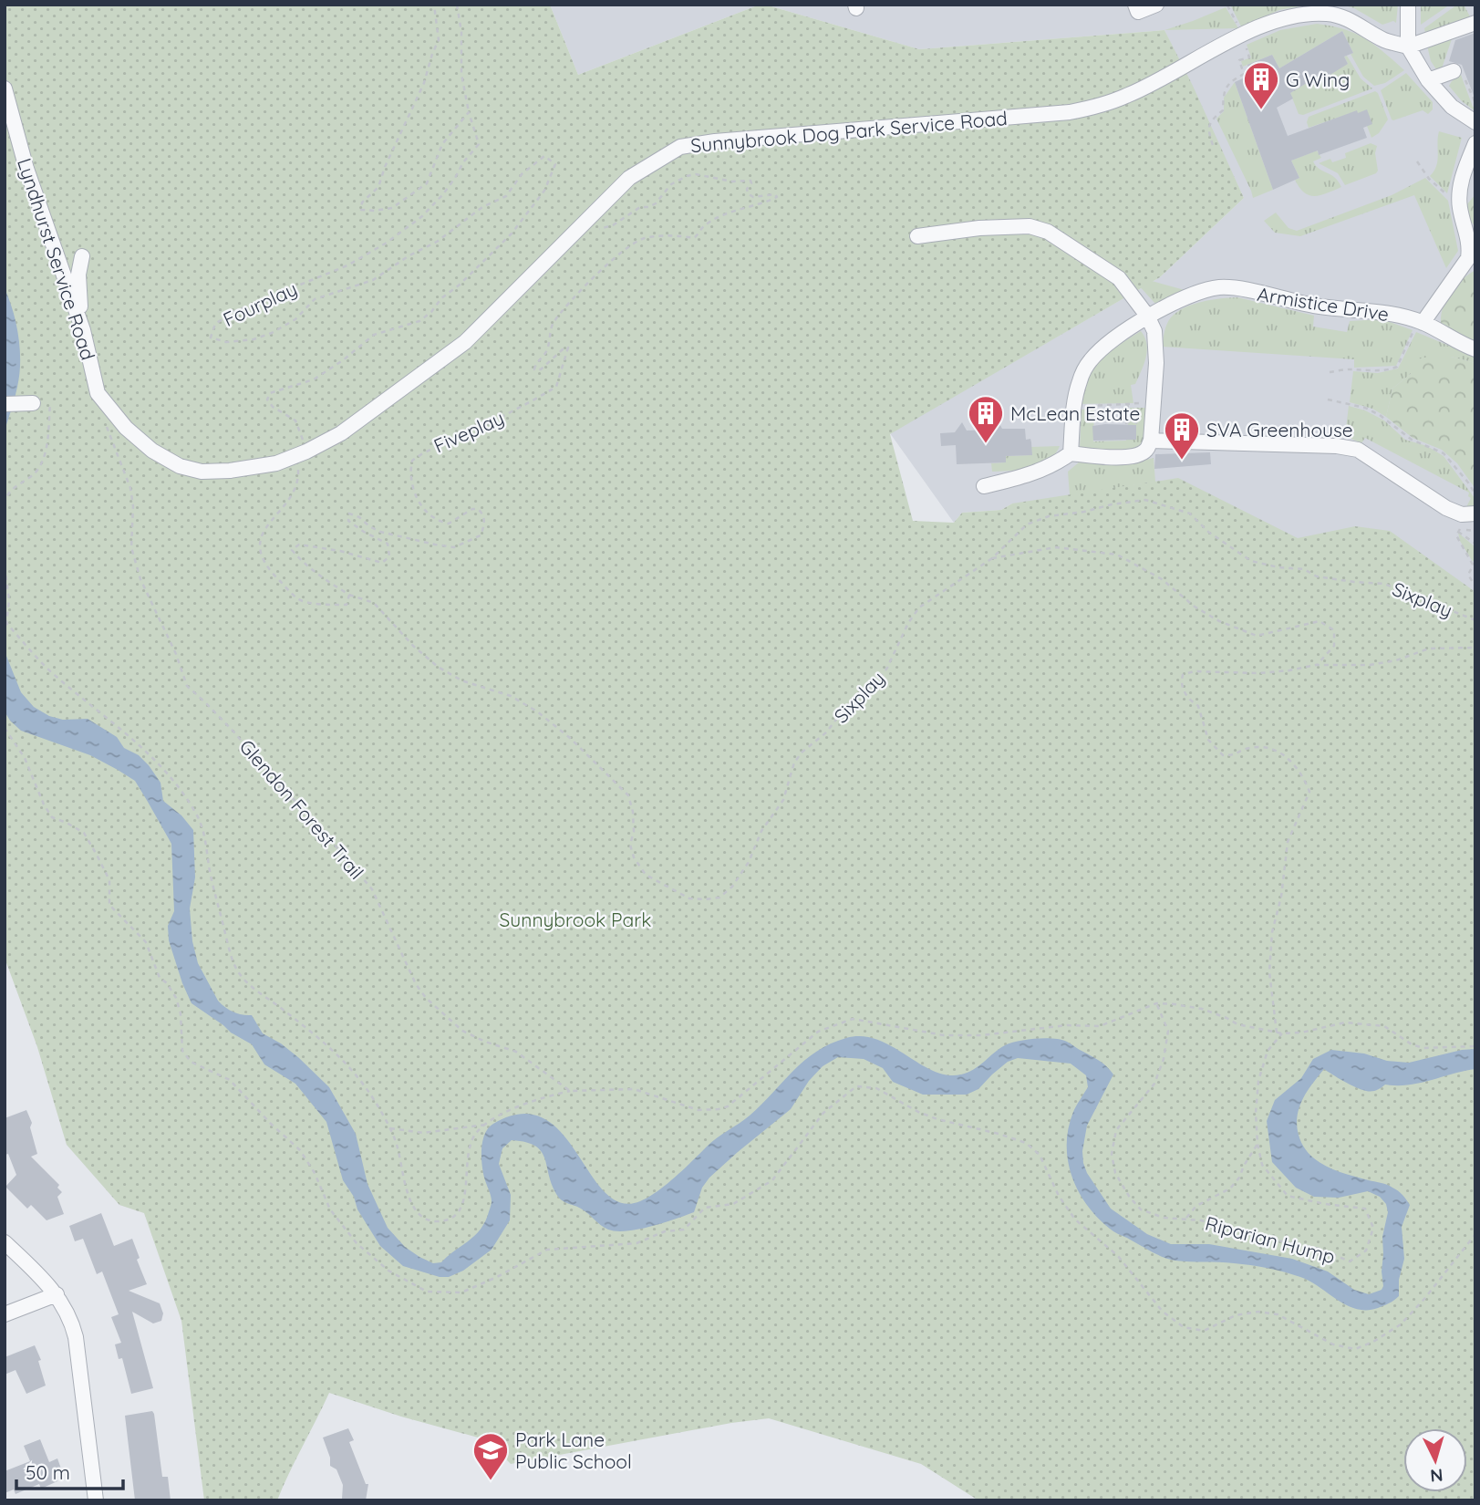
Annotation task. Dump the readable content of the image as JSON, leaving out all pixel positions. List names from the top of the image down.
{
  "streets": {
    "street": ["Sunnybrook Dog Park Service Road", "Lyndhurst Service Road", "Armistice Drive"],
    "path": [
      "Fourplay",
      "Fiveplay",
      "Sixplay",
      "Glendon Forest Trail",
      "Riparian Hump"
    ]
  },
  "crossings": [
    ["Sunnybrook Dog Park Service Road", "Lyndhurst Service Road"],
    ["Sunnybrook Dog Park Service Road", "Fourplay"],
    ["Sunnybrook Dog Park Service Road", "Fiveplay"],
    ["Fiveplay", "Sixplay"]
  ],
  "parks": ["Sunnybrook Park"],
  "places": {
    "building": ["G Wing", "McLean Estate", "SVA Greenhouse"],
    "school or university": ["Park Lane Public School"]
  },
  "scale_bar": "50 m",
  "north": "bottom"
}
